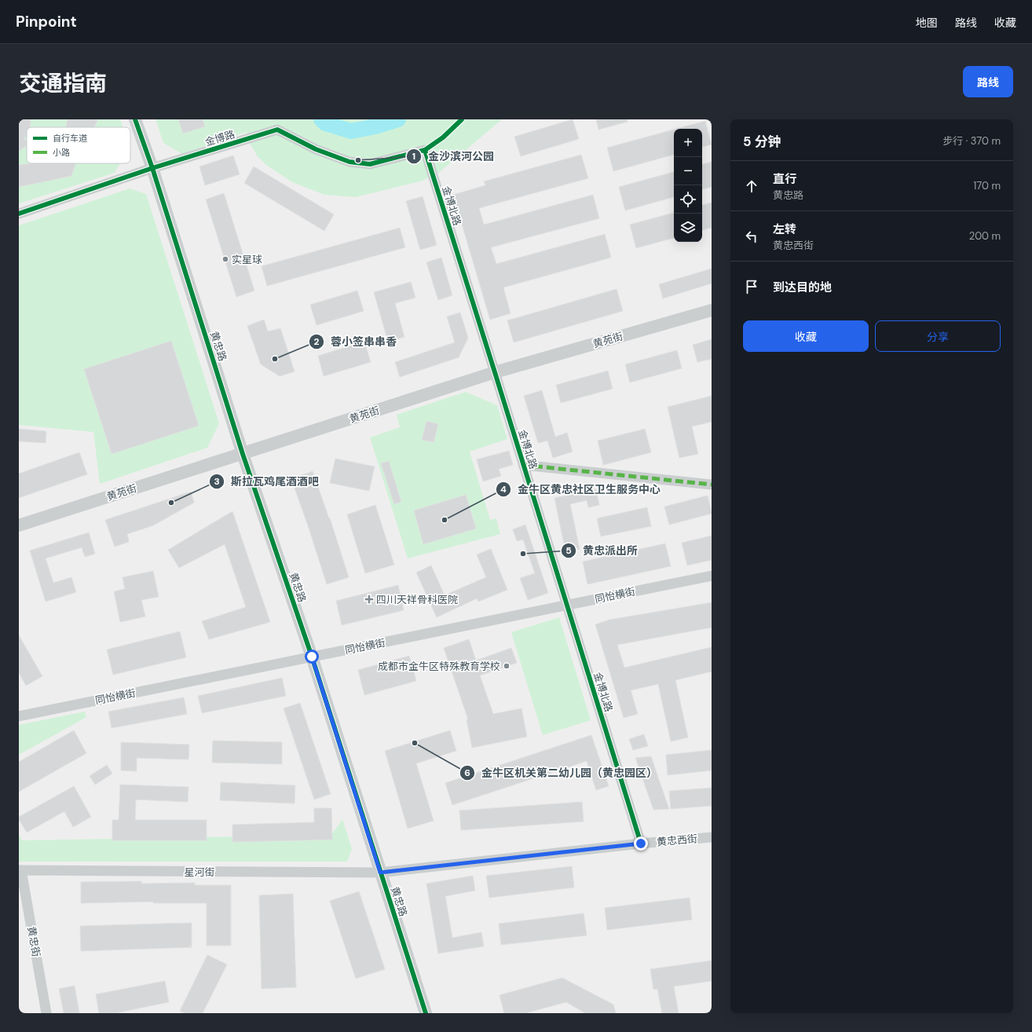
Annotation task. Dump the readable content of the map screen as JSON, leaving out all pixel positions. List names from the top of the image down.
{
  "streets": {
    "street": [
      "金博路",
      "金博北路",
      "黄苑街",
      "黄忠路",
      "同怡横街",
      "黄忠西街",
      "星河街",
      "黄忠街"
    ]
  },
  "crossings": [
    ["金博路", "金博北路"],
    ["金博路", "黄忠路"],
    ["金博北路", "黄苑街"],
    ["金博北路", "同怡横街"],
    ["金博北路", "黄忠西街"],
    ["黄苑街", "黄忠路"],
    ["黄忠路", "同怡横街"],
    ["黄忠路", "黄忠西街"],
    ["黄忠路", "星河街"],
    ["黄忠西街", "星河街"],
    ["星河街", "黄忠街"]
  ],
  "places": {
    "other": [
      "金沙滨河公园",
      "实星球",
      "蓉小签串串香",
      "斯拉瓦鸡尾酒酒吧",
      "金牛区黄忠社区卫生服务中心",
      "黄忠派出所",
      "成都市金牛区特殊教育学校",
      "金牛区机关第二幼儿园（黄忠园区）"
    ],
    "health": ["四川天祥骨科医院"]
  },
  "legend": ["自行车道", "小路"],
  "page": {
    "header": "Pinpoint",
    "nav": ["地图", "路线", "收藏"],
    "title": "交通指南",
    "buttons": [
      "路线",
      ["收藏", "分享"]
    ],
    "heading": ["5 分钟", "步行 · 370 m"],
    "map_buttons": ["+", "−"],
    "list": [
      ["直行", "黄忠路", "170 m"],
      ["左转", "黄忠西街", "200 m"],
      "到达目的地"
    ]
  }
}
